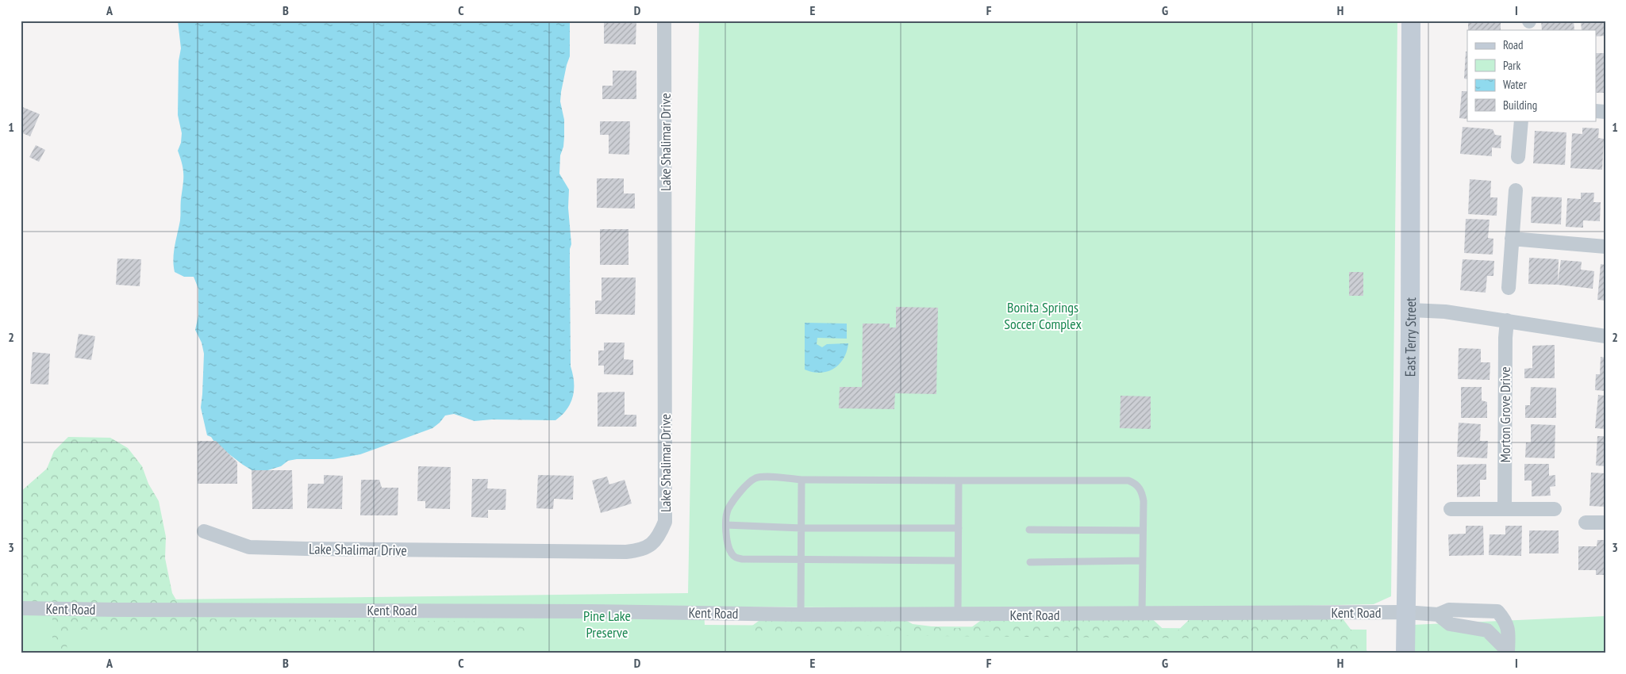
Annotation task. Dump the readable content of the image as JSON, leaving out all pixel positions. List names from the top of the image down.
{
  "streets": {
    "street": [
      "Lake Shalimar Drive",
      "East Terry Street",
      "Morton Grove Drive",
      "Kent Road"
    ]
  },
  "crossings": [
    ["East Terry Street", "Kent Road"]
  ],
  "parks": ["Bonita Springs Soccer Complex", "Pine Lake Preserve"],
  "legend": [
    "Road",
    "Park",
    "Water",
    "Building"
  ],
  "grid": {
    "columns": [
      "A",
      "B",
      "C",
      "D",
      "E",
      "F",
      "G",
      "H",
      "I"
    ],
    "rows": ["1", "2", "3"]
  }
}
